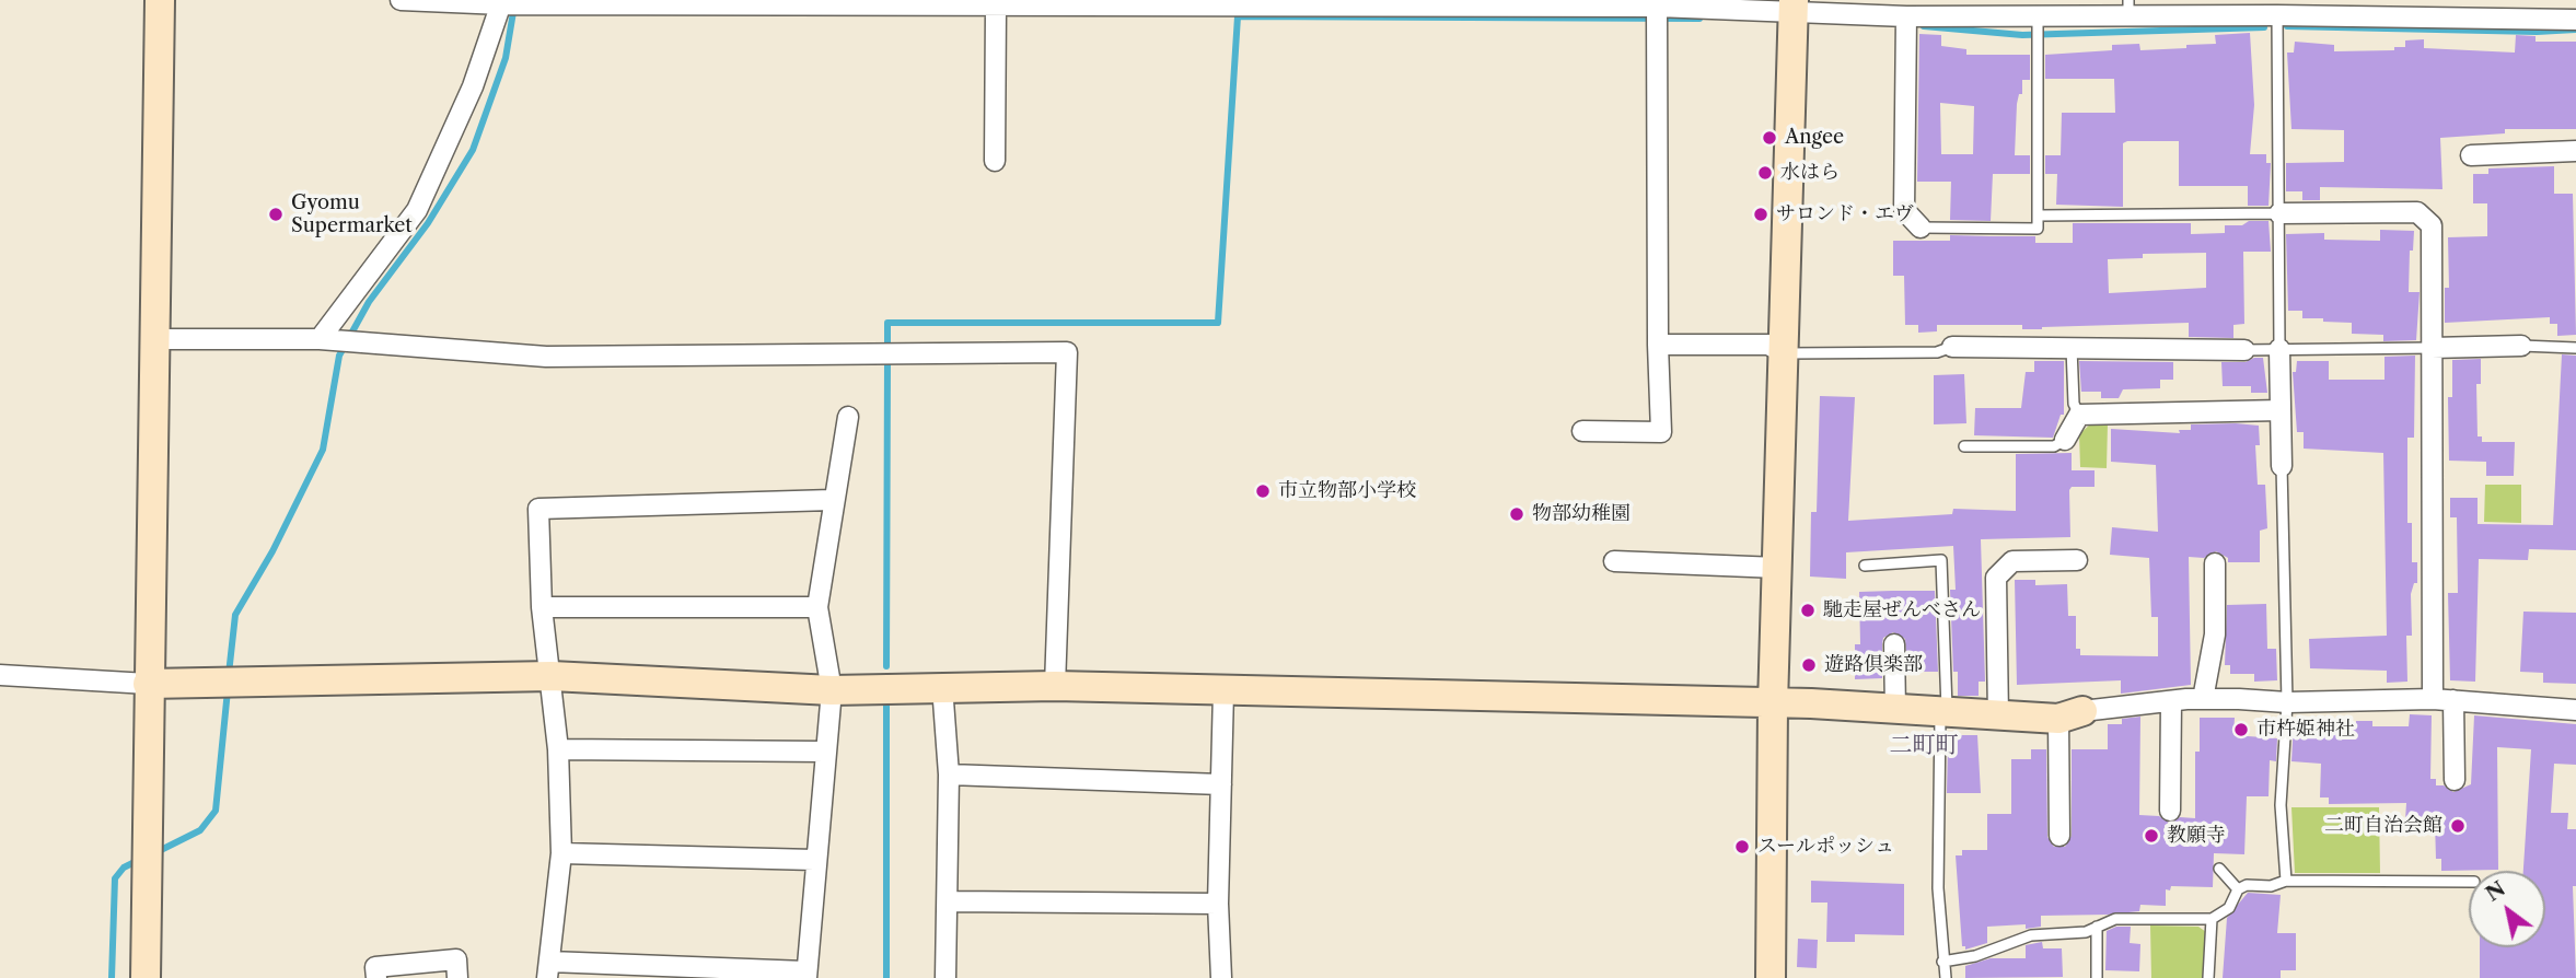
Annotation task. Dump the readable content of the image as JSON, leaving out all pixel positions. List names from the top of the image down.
{
  "districts": ["二町町"],
  "places": [
    "Angee",
    "水はら",
    "Gyomu Supermarket",
    "サロンド・エヴ",
    "市立物部小学校",
    "物部幼稚園",
    "馳走屋ぜんべさん",
    "遊路倶楽部",
    "市杵姫神社",
    "二町自治会館",
    "教願寺",
    "スールポッシュ"
  ],
  "north": "top left"
}
